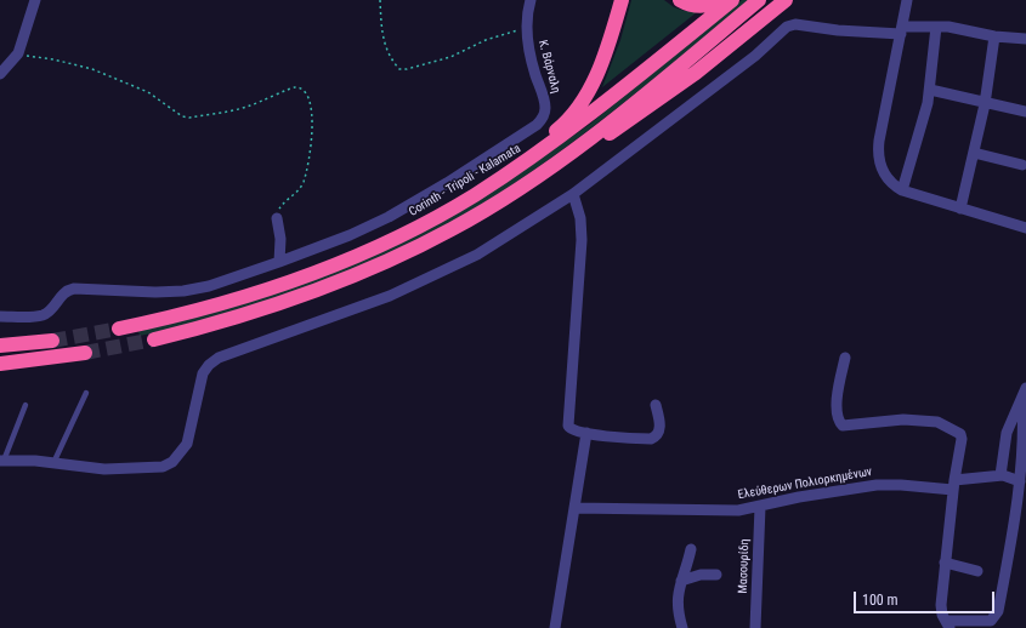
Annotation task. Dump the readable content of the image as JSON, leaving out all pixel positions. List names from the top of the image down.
{
  "streets": {
    "highway": ["Corinth - Tripoli - Kalamata"],
    "street": ["Κ. Βάρναλη", "Ελεύθερων Πολιορκημένων", "Μασουρίδη"]
  },
  "crossings": [
    ["Ελεύθερων Πολιορκημένων", "Μασουρίδη"]
  ],
  "scale_bar": "100 m"
}
